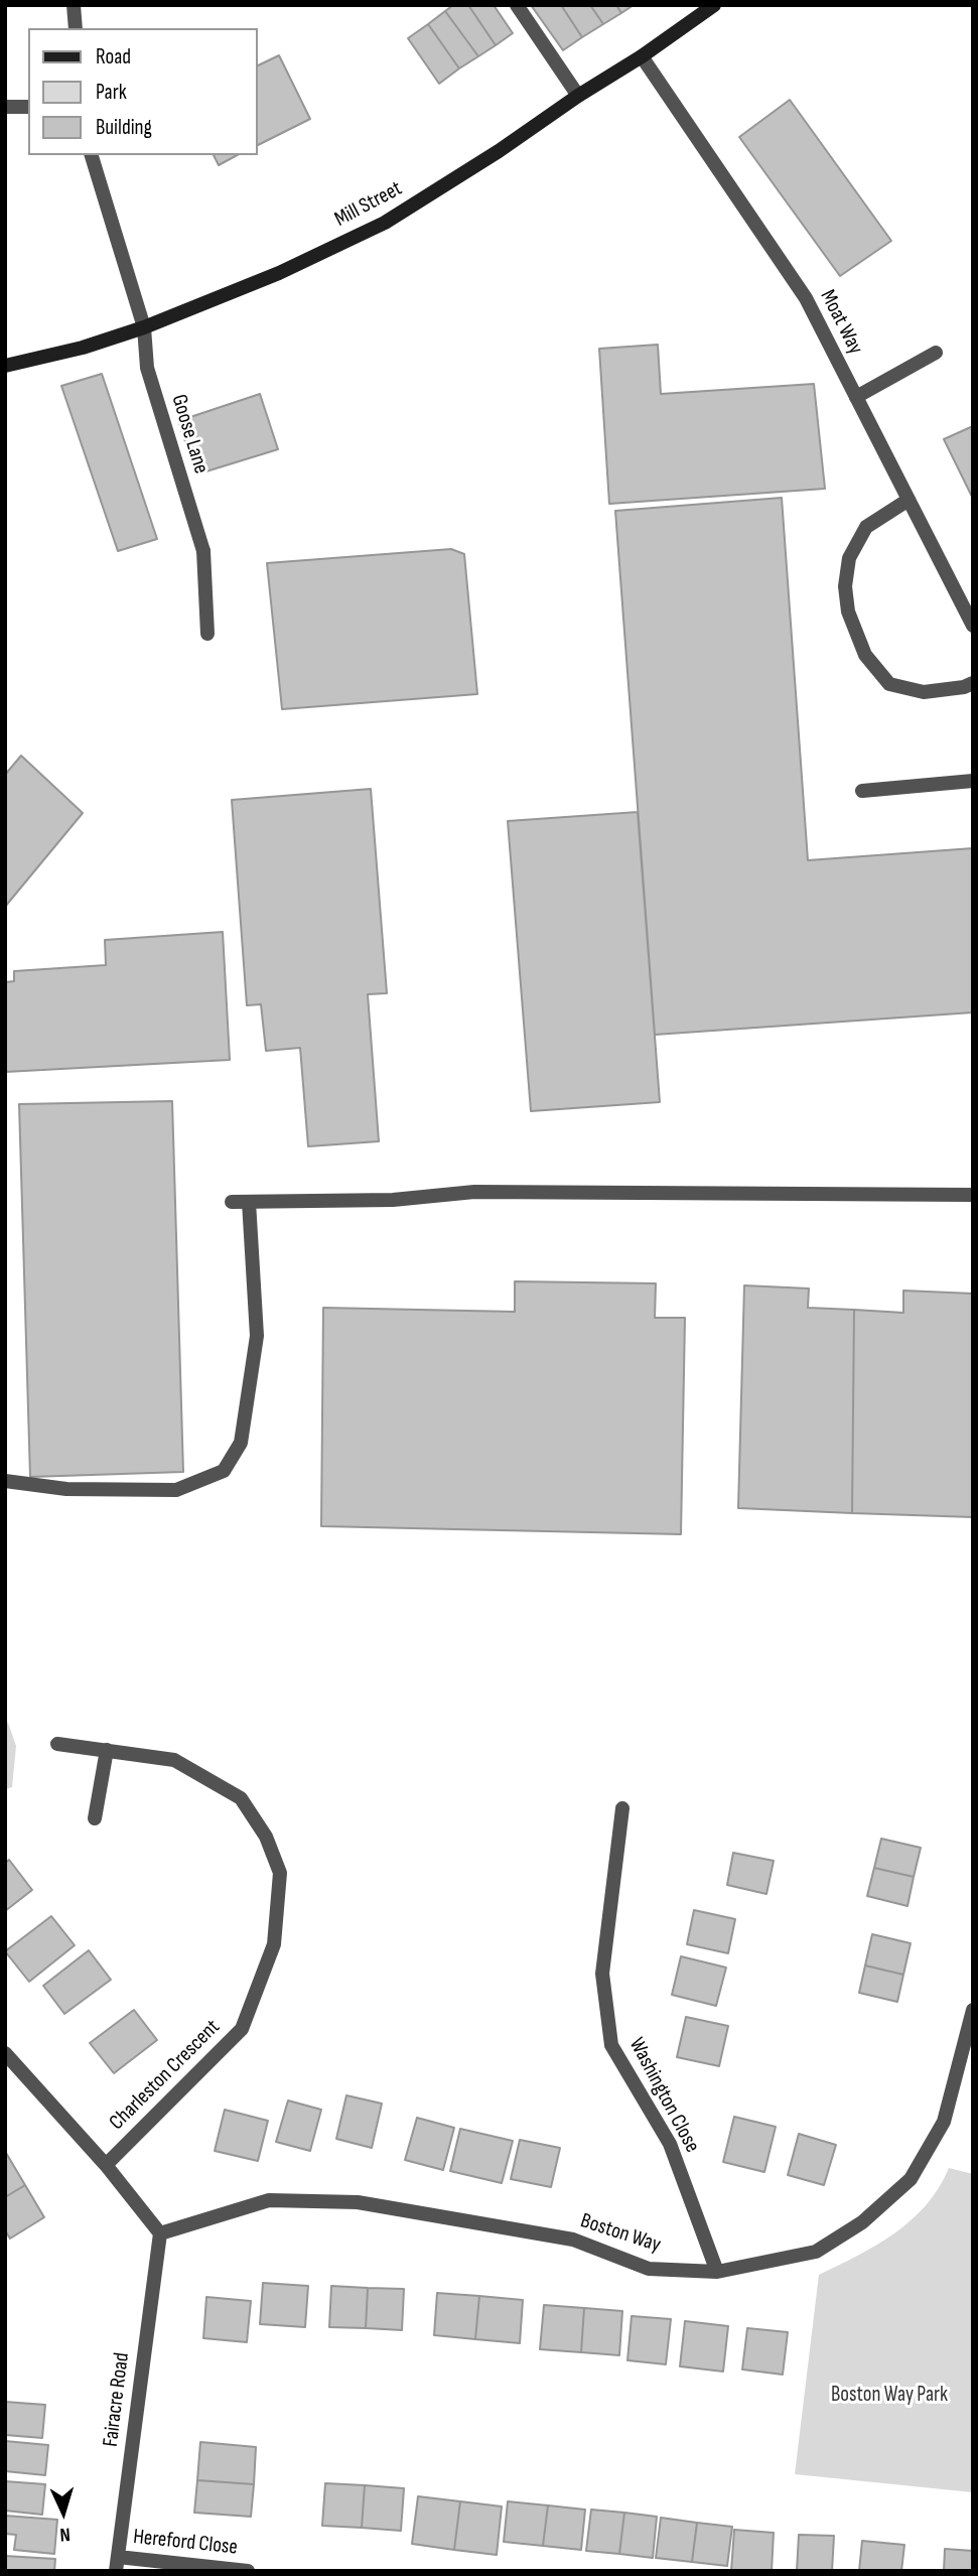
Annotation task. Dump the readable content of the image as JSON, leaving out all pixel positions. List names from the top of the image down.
{
  "streets": {
    "street": [
      "Mill Street",
      "Moat Way",
      "Goose Lane",
      "Charleston Crescent",
      "Washington Close",
      "Boston Way",
      "Fairacre Road",
      "Hereford Close"
    ]
  },
  "crossings": [
    ["Mill Street", "Moat Way"],
    ["Mill Street", "Goose Lane"],
    ["Washington Close", "Boston Way"],
    ["Boston Way", "Fairacre Road"],
    ["Fairacre Road", "Hereford Close"]
  ],
  "parks": ["Boston Way Park"],
  "legend": ["Road", "Park", "Building"],
  "north": "bottom"
}
